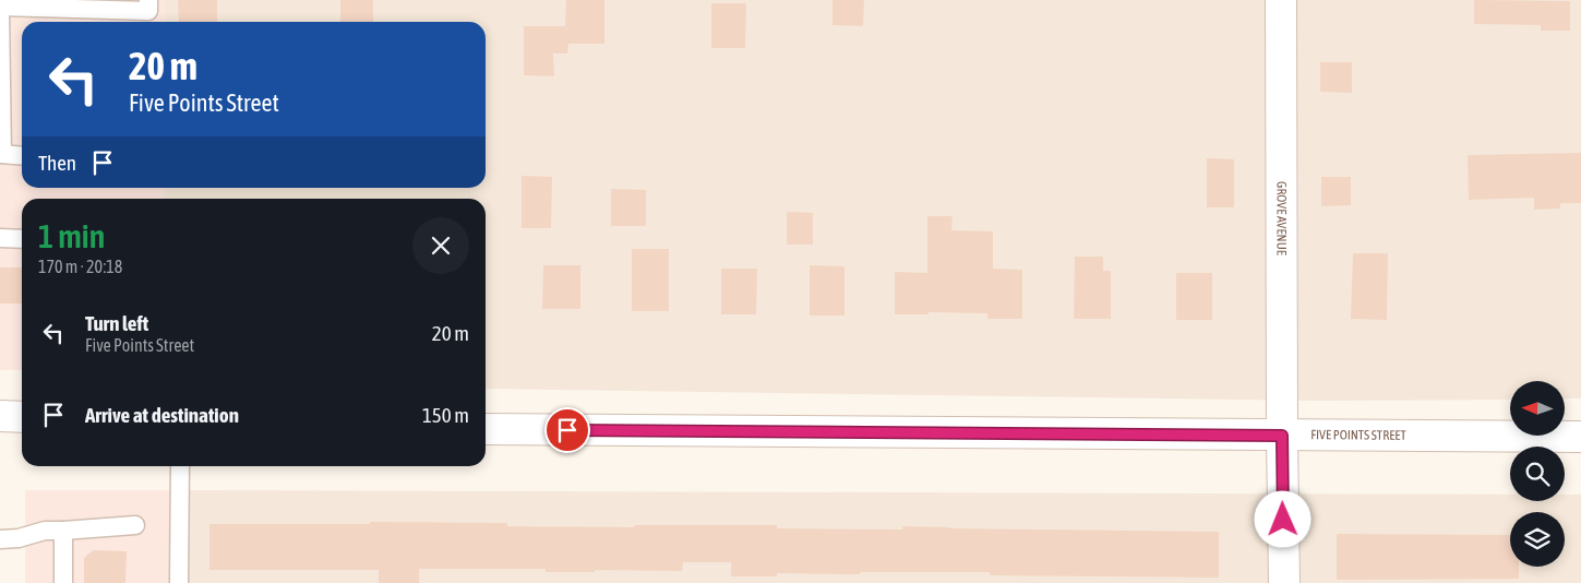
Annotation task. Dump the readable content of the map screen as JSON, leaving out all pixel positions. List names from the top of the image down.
{
  "streets": {
    "street": ["GROVE AVENUE", "FIVE POINTS STREET"]
  },
  "crossings": [
    ["GROVE AVENUE", "FIVE POINTS STREET"]
  ],
  "north": "left",
  "page": {
    "turn": ["20 m", "Five Points Street"],
    "then": "Then",
    "heading": ["1 min", "170 m · 20:18"],
    "list": [
      {
        "name": "Turn left",
        "note": "Five Points Street",
        "value": "20 m"
      },
      {
        "name": "Arrive at destination",
        "value": "150 m"
      }
    ]
  }
}
